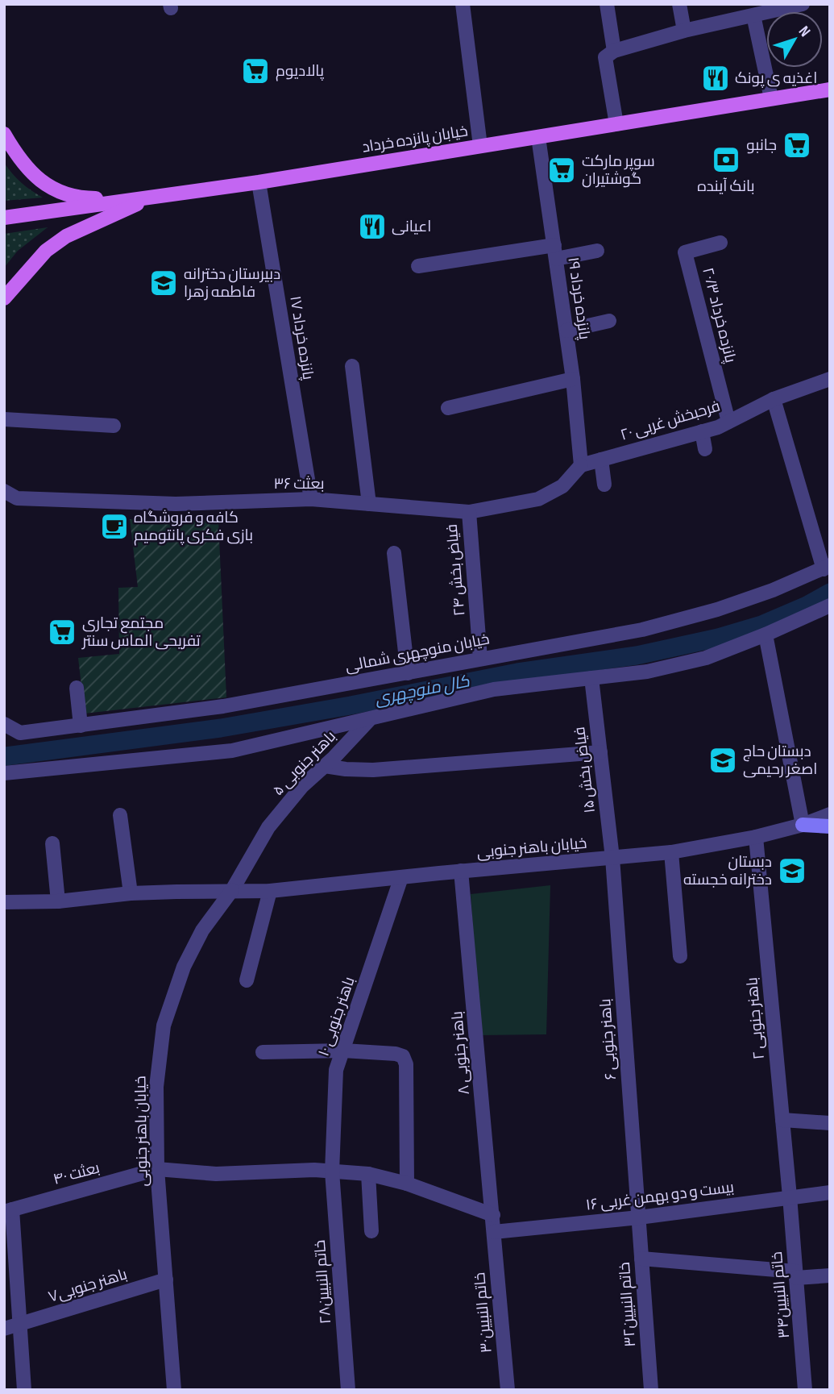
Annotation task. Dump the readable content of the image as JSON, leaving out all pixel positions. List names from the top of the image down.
{
  "streets": {
    "main road": ["خیابان پانزده خرداد"],
    "street": [
      "پانزده خرداد ۱۹",
      "پانزده خرداد ۲۰/۳",
      "پانزده خرداد ۱۷",
      "فرحبخش غربی ۲۰",
      "بعثت ۳۶",
      "فیاض بخش ۲۴",
      "خیابان منوچهری شمالی",
      "باهنر جنوبی ۵",
      "فیاض بخش ۱۵",
      "خیابان باهنر جنوبی",
      "باهنر جنوبی ۱۰",
      "باهنر جنوبی ۲",
      "باهنر جنوبی ۶",
      "باهنر جنوبی ۸",
      "بعثت ۴۰",
      "بیست و دو بهمن غربی ۱۶",
      "خاتم النبیین۲۸",
      "باهنر جنوبی۷",
      "خاتم النبیین۳۴",
      "خاتم النبیین۳۲",
      "خاتم النبیین۳۰"
    ]
  },
  "crossings": [
    ["خیابان پانزده خرداد", "پانزده خرداد ۱۹"],
    ["خیابان پانزده خرداد", "پانزده خرداد ۱۷"],
    ["پانزده خرداد ۱۹", "فرحبخش غربی ۲۰"],
    ["پانزده خرداد ۱۹", "بعثت ۳۶"],
    ["پانزده خرداد ۲۰/۳", "فرحبخش غربی ۲۰"],
    ["پانزده خرداد ۱۷", "بعثت ۳۶"],
    ["فرحبخش غربی ۲۰", "بعثت ۳۶"],
    ["بعثت ۳۶", "فیاض بخش ۲۴"],
    ["فیاض بخش ۲۴", "خیابان منوچهری شمالی"],
    ["باهنر جنوبی ۵", "خیابان باهنر جنوبی"],
    ["فیاض بخش ۱۵", "خیابان باهنر جنوبی"],
    ["فیاض بخش ۱۵", "باهنر جنوبی ۶"],
    ["خیابان باهنر جنوبی", "باهنر جنوبی ۱۰"],
    ["خیابان باهنر جنوبی", "باهنر جنوبی ۲"],
    ["خیابان باهنر جنوبی", "باهنر جنوبی ۶"],
    ["خیابان باهنر جنوبی", "باهنر جنوبی ۸"],
    ["خیابان باهنر جنوبی", "بعثت ۴۰"],
    ["خیابان باهنر جنوبی", "باهنر جنوبی۷"],
    ["باهنر جنوبی ۱۰", "خاتم النبیین۲۸"],
    ["باهنر جنوبی ۲", "بیست و دو بهمن غربی ۱۶"],
    ["باهنر جنوبی ۲", "خاتم النبیین۳۴"],
    ["باهنر جنوبی ۶", "بیست و دو بهمن غربی ۱۶"],
    ["باهنر جنوبی ۶", "خاتم النبیین۳۲"],
    ["باهنر جنوبی ۸", "بیست و دو بهمن غربی ۱۶"],
    ["باهنر جنوبی ۸", "خاتم النبیین۳۰"],
    ["بیست و دو بهمن غربی ۱۶", "خاتم النبیین۳۴"],
    ["بیست و دو بهمن غربی ۱۶", "خاتم النبیین۳۲"],
    ["بیست و دو بهمن غربی ۱۶", "خاتم النبیین۳۰"]
  ],
  "water": ["کال منوچهری"],
  "places": {
    "supermarket": [
      "پالادیوم",
      "جانبو",
      "سوپر مارکت گوشتیران",
      "مجتمع تجاری تفریحی الماس سنتر"
    ],
    "restaurant": ["اغذیه ی پونک", "اعیانی"],
    "bank": ["بانک آینده"],
    "school or university": ["دبیرستان دخترانه فاطمه زهرا", "دبستان حاج اصغر رحیمی", "دبستان دخترانه خجسته"],
    "cafe": ["کافه و فروشگاه بازی فکری پانتومیم"]
  },
  "north": "top right"
}
